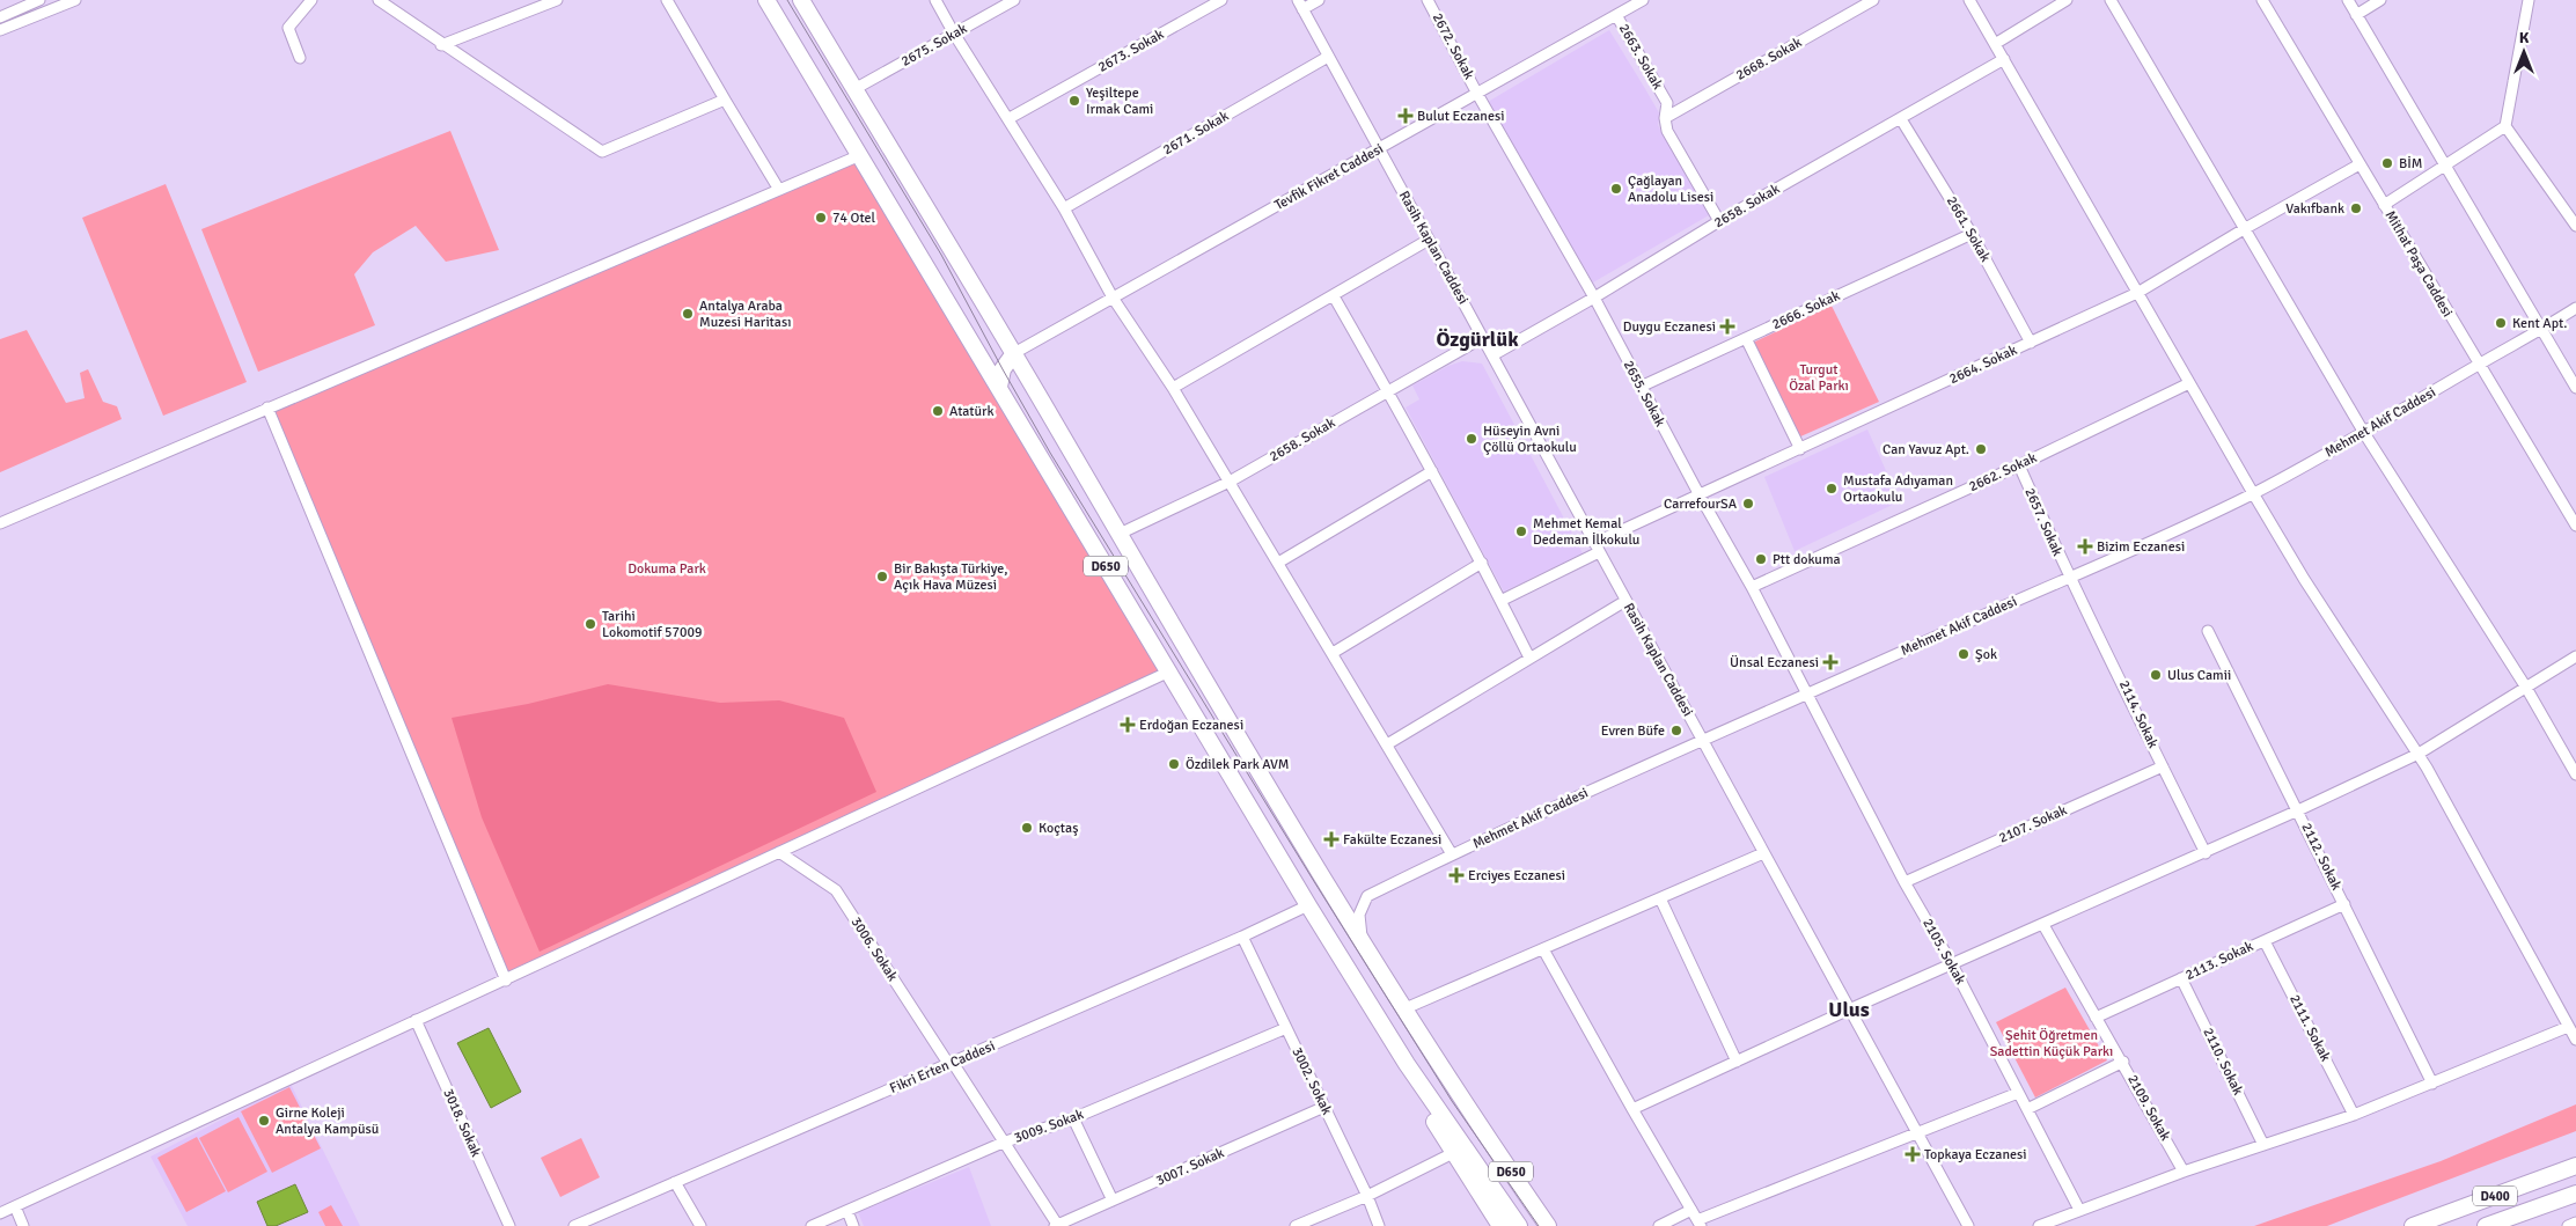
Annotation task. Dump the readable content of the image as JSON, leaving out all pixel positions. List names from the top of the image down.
{
  "streets": {
    "highway": ["D650", "D400"],
    "street": [
      "2675. Sokak",
      "2672. Sokak",
      "2673. Sokak",
      "2663. Sokak",
      "2668. Sokak",
      "2671. Sokak",
      "Tevfik Fikret Caddesi",
      "2658. Sokak",
      "2661. Sokak",
      "Rasih Kaplan Caddesi",
      "Mithat Paşa Caddesi",
      "2666. Sokak",
      "2664. Sokak",
      "2655. Sokak",
      "Mehmet Akif Caddesi",
      "2662. Sokak",
      "2657. Sokak",
      "2114. Sokak",
      "2107. Sokak",
      "2112. Sokak",
      "3006. Sokak",
      "2105. Sokak",
      "2113. Sokak",
      "2111. Sokak",
      "2110. Sokak",
      "Fikri Erten Caddesi",
      "3002. Sokak",
      "2109. Sokak",
      "3018. Sokak",
      "3009. Sokak",
      "3007. Sokak"
    ]
  },
  "crossings": [
    ["2675. Sokak", "D650"],
    ["2672. Sokak", "Tevfik Fikret Caddesi"],
    ["2672. Sokak", "2655. Sokak"],
    ["2663. Sokak", "2668. Sokak"],
    ["2663. Sokak", "Tevfik Fikret Caddesi"],
    ["2663. Sokak", "2658. Sokak"],
    ["2671. Sokak", "Rasih Kaplan Caddesi"],
    ["Tevfik Fikret Caddesi", "Rasih Kaplan Caddesi"],
    ["Tevfik Fikret Caddesi", "2655. Sokak"],
    ["Tevfik Fikret Caddesi", "D650"],
    ["2658. Sokak", "2661. Sokak"],
    ["2658. Sokak", "Rasih Kaplan Caddesi"],
    ["2658. Sokak", "2655. Sokak"],
    ["2658. Sokak", "D650"],
    ["2661. Sokak", "2666. Sokak"],
    ["2661. Sokak", "2664. Sokak"],
    ["Rasih Kaplan Caddesi", "2664. Sokak"],
    ["Rasih Kaplan Caddesi", "Mehmet Akif Caddesi"],
    ["Mithat Paşa Caddesi", "2664. Sokak"],
    ["Mithat Paşa Caddesi", "Mehmet Akif Caddesi"],
    ["2666. Sokak", "2655. Sokak"],
    ["2664. Sokak", "2655. Sokak"],
    ["2655. Sokak", "Mehmet Akif Caddesi"],
    ["2655. Sokak", "2662. Sokak"],
    ["2655. Sokak", "2105. Sokak"],
    ["Mehmet Akif Caddesi", "2657. Sokak"],
    ["Mehmet Akif Caddesi", "D650"],
    ["Mehmet Akif Caddesi", "2114. Sokak"],
    ["Mehmet Akif Caddesi", "2105. Sokak"],
    ["2662. Sokak", "2657. Sokak"],
    ["2657. Sokak", "2114. Sokak"],
    ["D650", "Fikri Erten Caddesi"],
    ["2114. Sokak", "2107. Sokak"],
    ["2107. Sokak", "2105. Sokak"],
    ["2112. Sokak", "2113. Sokak"],
    ["3006. Sokak", "Fikri Erten Caddesi"],
    ["3006. Sokak", "3009. Sokak"],
    ["3006. Sokak", "3007. Sokak"],
    ["2113. Sokak", "2111. Sokak"],
    ["2113. Sokak", "2110. Sokak"],
    ["2113. Sokak", "2109. Sokak"],
    ["Fikri Erten Caddesi", "3002. Sokak"],
    ["3002. Sokak", "3009. Sokak"],
    ["3002. Sokak", "3007. Sokak"]
  ],
  "districts": ["Özgürlük", "Ulus"],
  "parks": ["Turgut Özal Parkı", "Dokuma Park", "Şehit Öğretmen Sadettin Küçük Parkı"],
  "places": {
    "other": [
      "Yeşiltepe Irmak Cami",
      "BİM",
      "Çağlayan Anadolu Lisesi",
      "Vakıfbank",
      "74 Otel",
      "Antalya Araba Muzesi Haritası",
      "Kent Apt.",
      "Atatürk",
      "Hüseyin Avni Çöllü Ortaokulu",
      "Can Yavuz Apt.",
      "Mustafa Adıyaman Ortaokulu",
      "CarrefourSA",
      "Mehmet Kemal Dedeman İlkokulu",
      "Ptt dokuma",
      "Bir Bakışta Türkiye, Açık Hava Müzesi",
      "Tarihi Lokomotif 57009",
      "Şok",
      "Ulus Camii",
      "Evren Büfe",
      "Özdilek Park AVM",
      "Koçtaş",
      "Girne Koleji Antalya Kampüsü"
    ],
    "health": [
      "Bulut Eczanesi",
      "Duygu Eczanesi",
      "Bizim Eczanesi",
      "Ünsal Eczanesi",
      "Erdoğan Eczanesi",
      "Fakülte Eczanesi",
      "Erciyes Eczanesi",
      "Topkaya Eczanesi"
    ]
  },
  "north": "top"
}
